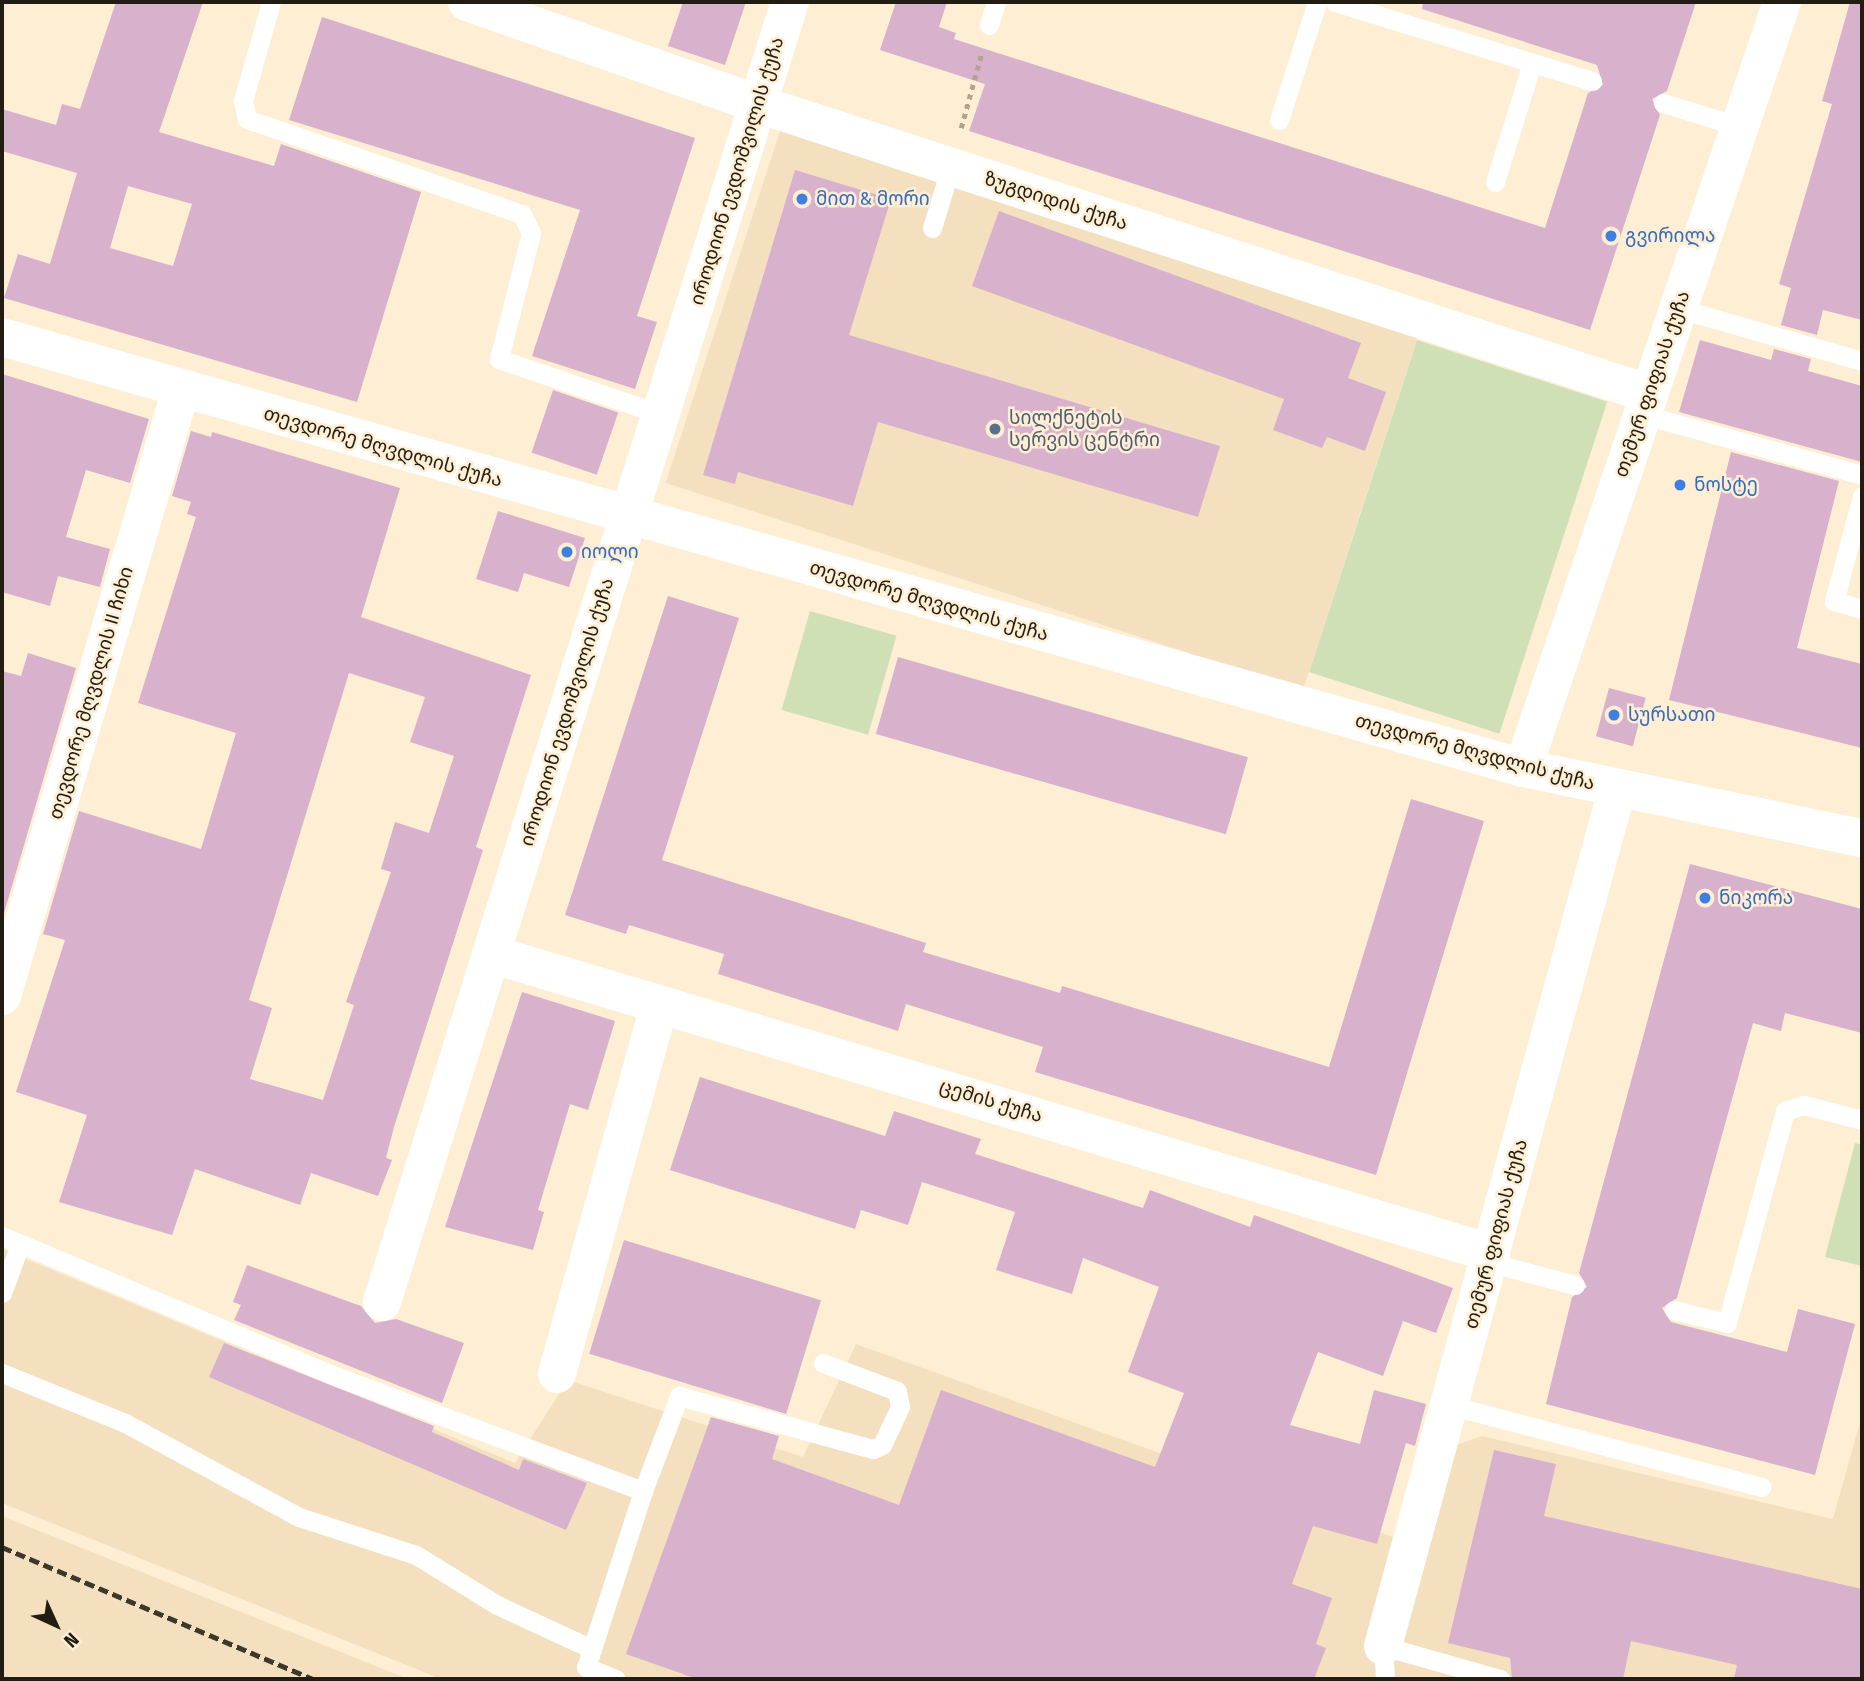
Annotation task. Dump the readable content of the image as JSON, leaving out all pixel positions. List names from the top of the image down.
{
  "streets": {
    "street": [
      "იროდიონ ევდოშვილის ქუჩა",
      "ზუგდიდის ქუჩა",
      "თემურ ფიფიას ქუჩა",
      "თევდორე მღვდლის ქუჩა",
      "თევდორე მღვდლის II ჩიხი",
      "ცემის ქუჩა"
    ]
  },
  "crossings": [
    ["იროდიონ ევდოშვილის ქუჩა", "ზუგდიდის ქუჩა"],
    ["იროდიონ ევდოშვილის ქუჩა", "თევდორე მღვდლის ქუჩა"],
    ["იროდიონ ევდოშვილის ქუჩა", "ცემის ქუჩა"],
    ["ზუგდიდის ქუჩა", "თემურ ფიფიას ქუჩა"],
    ["თემურ ფიფიას ქუჩა", "თევდორე მღვდლის ქუჩა"],
    ["თემურ ფიფიას ქუჩა", "ცემის ქუჩა"],
    ["თევდორე მღვდლის ქუჩა", "თევდორე მღვდლის II ჩიხი"]
  ],
  "places": [
    "მით & მორი",
    "გვირილა",
    "სილქნეტის სერვის ცენტრი",
    "ნოსტე",
    "იოლი",
    "სურსათი",
    "ნიკორა"
  ],
  "north": "bottom right"
}
